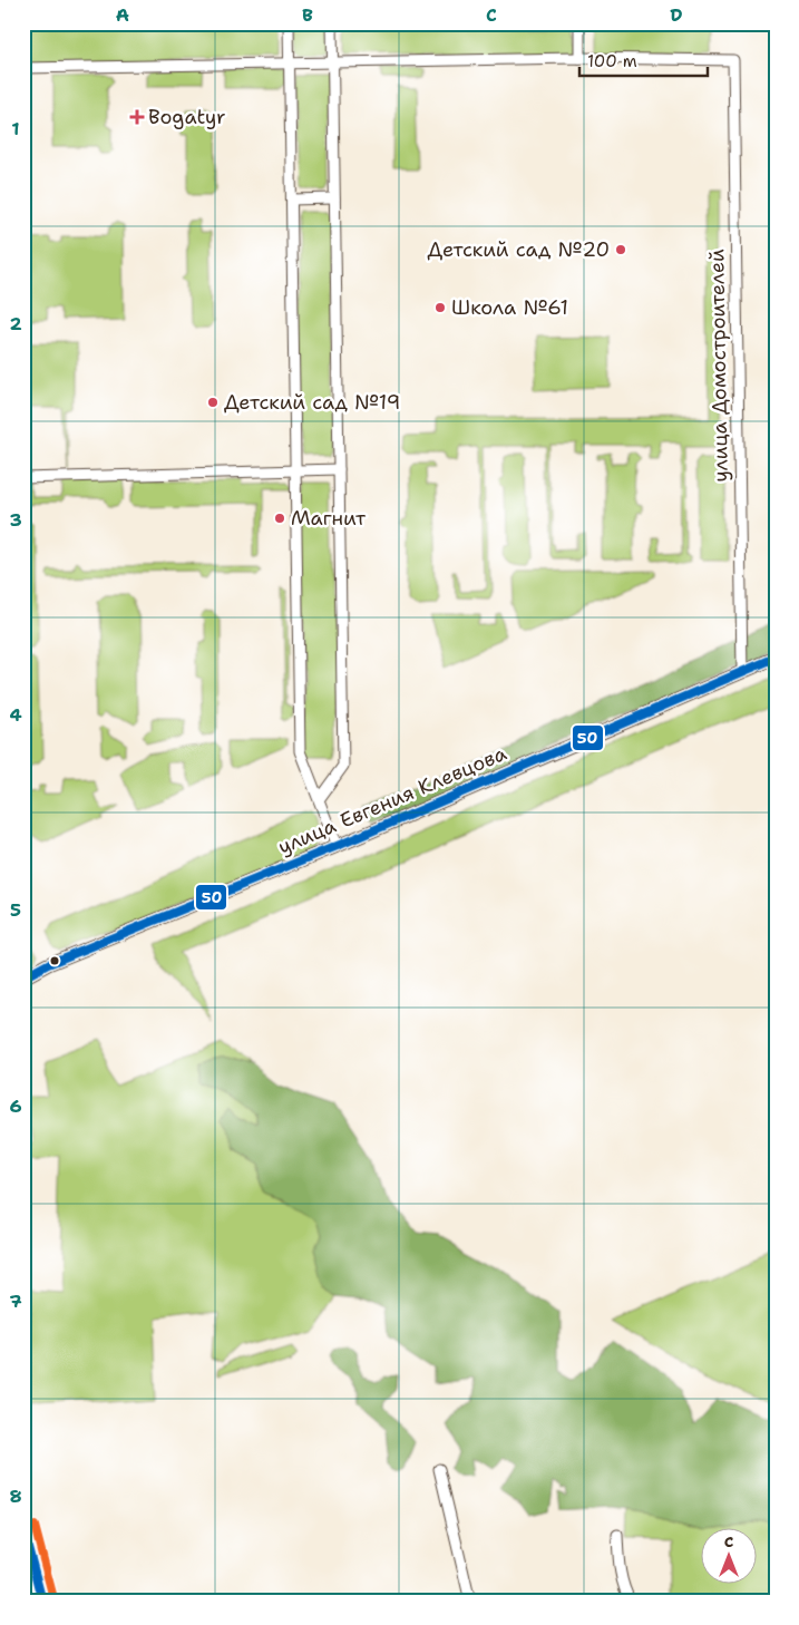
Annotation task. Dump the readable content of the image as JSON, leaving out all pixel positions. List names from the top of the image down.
{
  "streets": {
    "street": ["улица Домостроителей", "улица Евгения Клевцова"]
  },
  "crossings": [
    ["улица Домостроителей", "улица Евгения Клевцова"]
  ],
  "places": {
    "health": ["Bogatyr"],
    "other": [
      "Детский сад №20",
      "Школа №61",
      "Детский сад №19",
      "Магнит"
    ]
  },
  "lines": ["transit line 50"],
  "scale_bar": "100 m",
  "north": "top",
  "grid": {
    "columns": [
      "A",
      "B",
      "C",
      "D"
    ],
    "rows": [
      "1",
      "2",
      "3",
      "4",
      "5",
      "6",
      "7",
      "8"
    ]
  }
}
